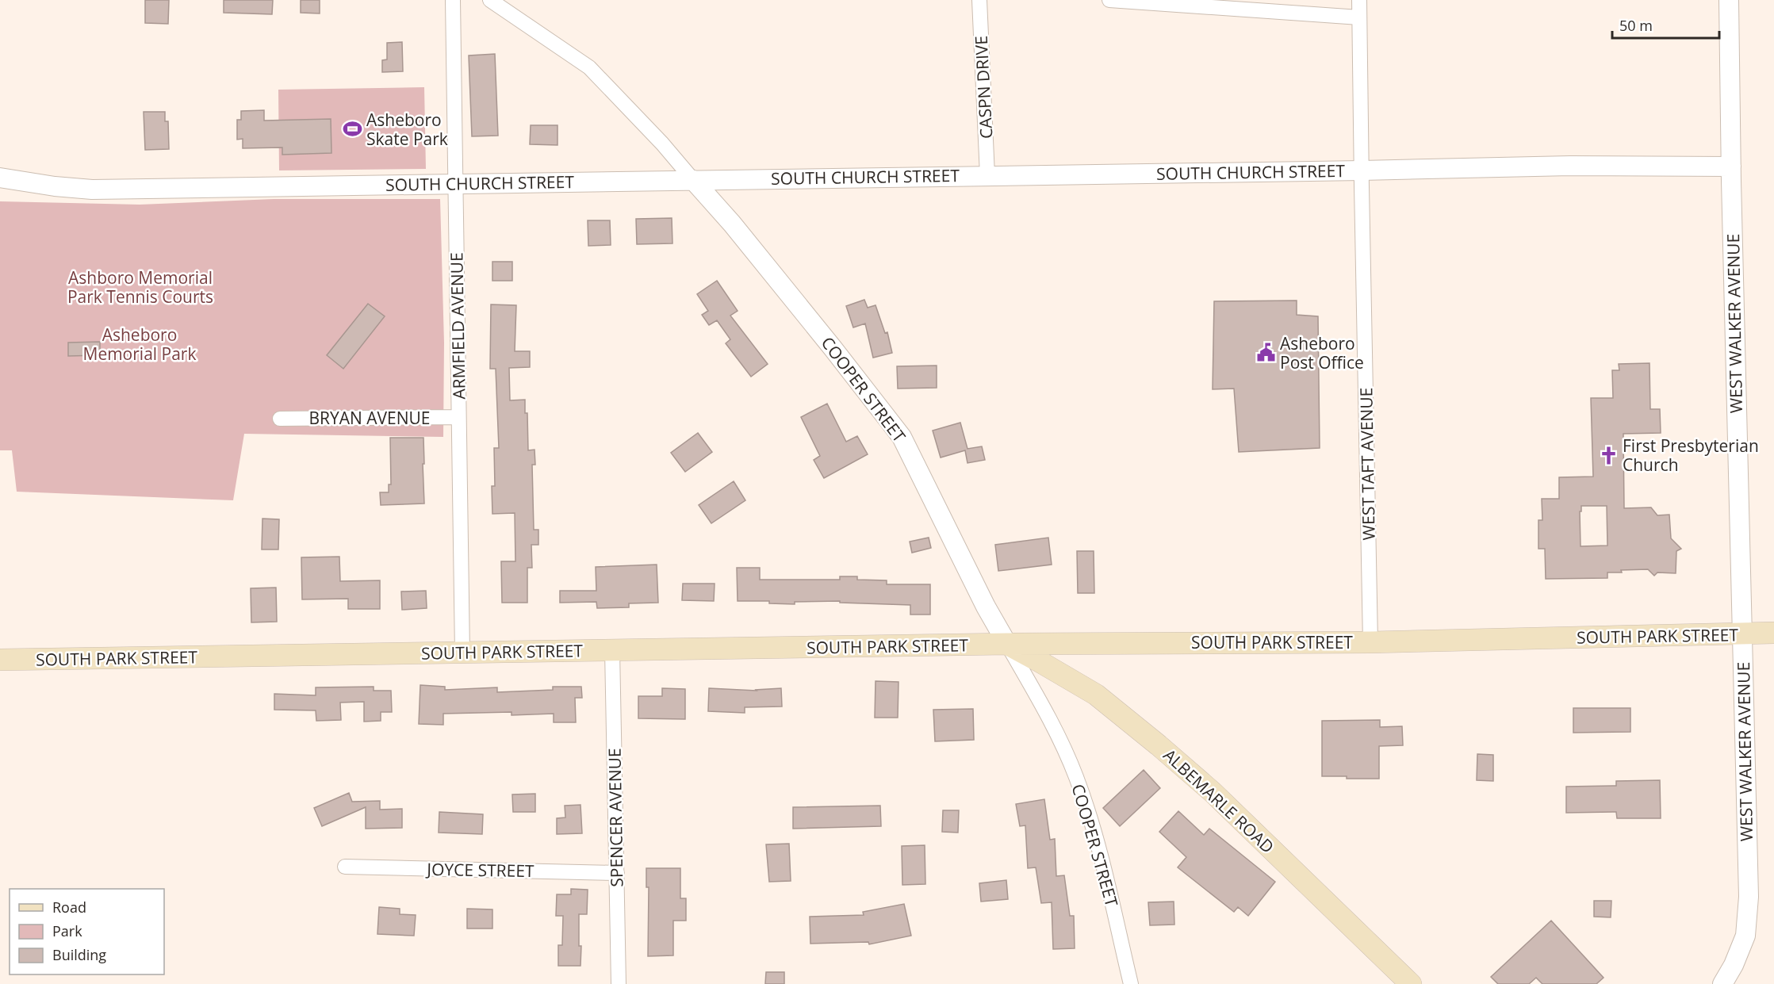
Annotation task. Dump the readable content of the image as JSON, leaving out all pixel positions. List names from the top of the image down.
{
  "streets": {
    "main road": ["SOUTH PARK STREET", "ALBEMARLE ROAD"],
    "street": [
      "CASPN DRIVE",
      "SOUTH CHURCH STREET",
      "WEST WALKER AVENUE",
      "ARMFIELD AVENUE",
      "COOPER STREET",
      "BRYAN AVENUE",
      "WEST TAFT AVENUE",
      "SPENCER AVENUE",
      "JOYCE STREET"
    ]
  },
  "crossings": [
    ["CASPN DRIVE", "SOUTH CHURCH STREET"],
    ["SOUTH CHURCH STREET", "WEST WALKER AVENUE"],
    ["SOUTH CHURCH STREET", "ARMFIELD AVENUE"],
    ["SOUTH CHURCH STREET", "COOPER STREET"],
    ["SOUTH CHURCH STREET", "WEST TAFT AVENUE"],
    ["WEST WALKER AVENUE", "SOUTH PARK STREET"],
    ["ARMFIELD AVENUE", "BRYAN AVENUE"],
    ["ARMFIELD AVENUE", "SOUTH PARK STREET"],
    ["COOPER STREET", "SOUTH PARK STREET"],
    ["COOPER STREET", "ALBEMARLE ROAD"],
    ["WEST TAFT AVENUE", "SOUTH PARK STREET"],
    ["SOUTH PARK STREET", "ALBEMARLE ROAD"],
    ["SOUTH PARK STREET", "SPENCER AVENUE"],
    ["SPENCER AVENUE", "JOYCE STREET"]
  ],
  "parks": ["Ashboro Memorial Park Tennis Courts", "Asheboro Memorial Park"],
  "places": {
    "sports": ["Asheboro Skate Park"],
    "public building": ["Asheboro Post Office"],
    "church": ["First Presbyterian Church"]
  },
  "legend": ["Road", "Park", "Building"],
  "scale_bar": "50 m"
}
